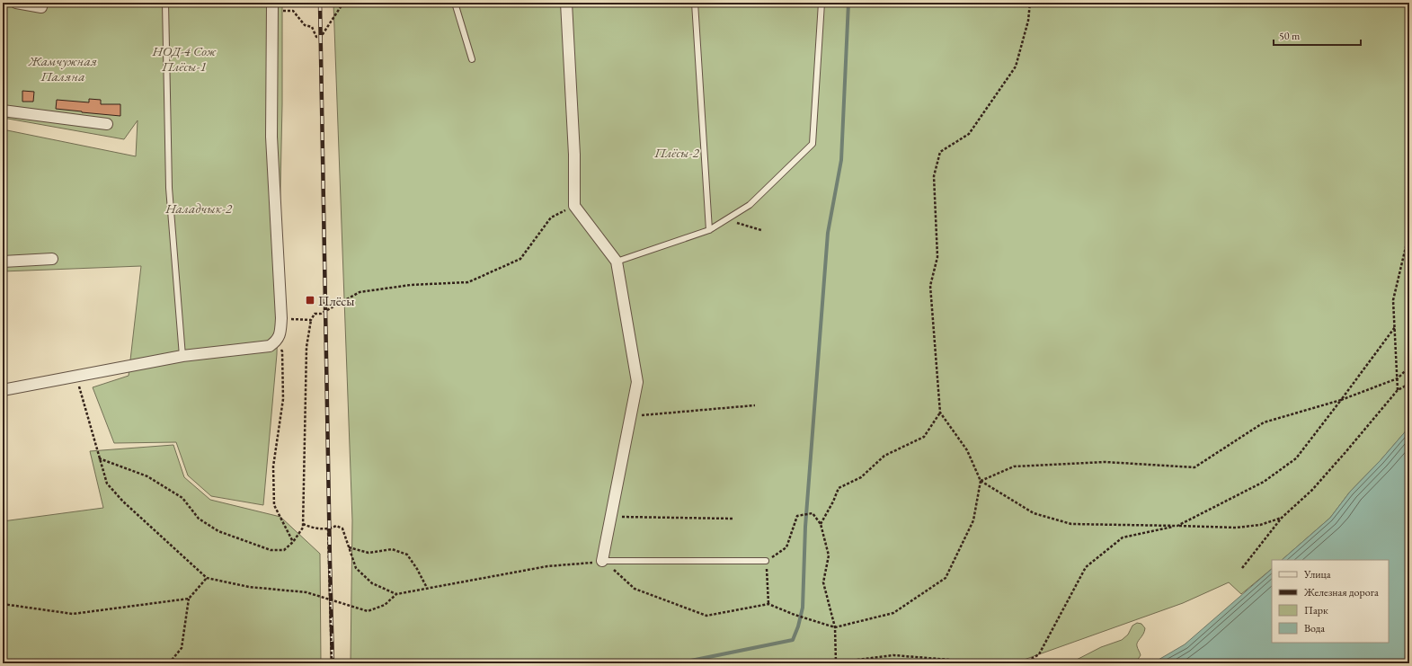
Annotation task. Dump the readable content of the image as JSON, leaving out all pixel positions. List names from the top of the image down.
{
  "parks": [
    "НОД-4 Сож Плёсы-1",
    "Жамчужная Паляна",
    "Плёсы-2",
    "Наладчык-2"
  ],
  "places": {
    "transit": ["Плёсы"]
  },
  "legend": [
    "Улица",
    "Железная дорога",
    "Парк",
    "Вода"
  ],
  "scale_bar": "50 m"
}
